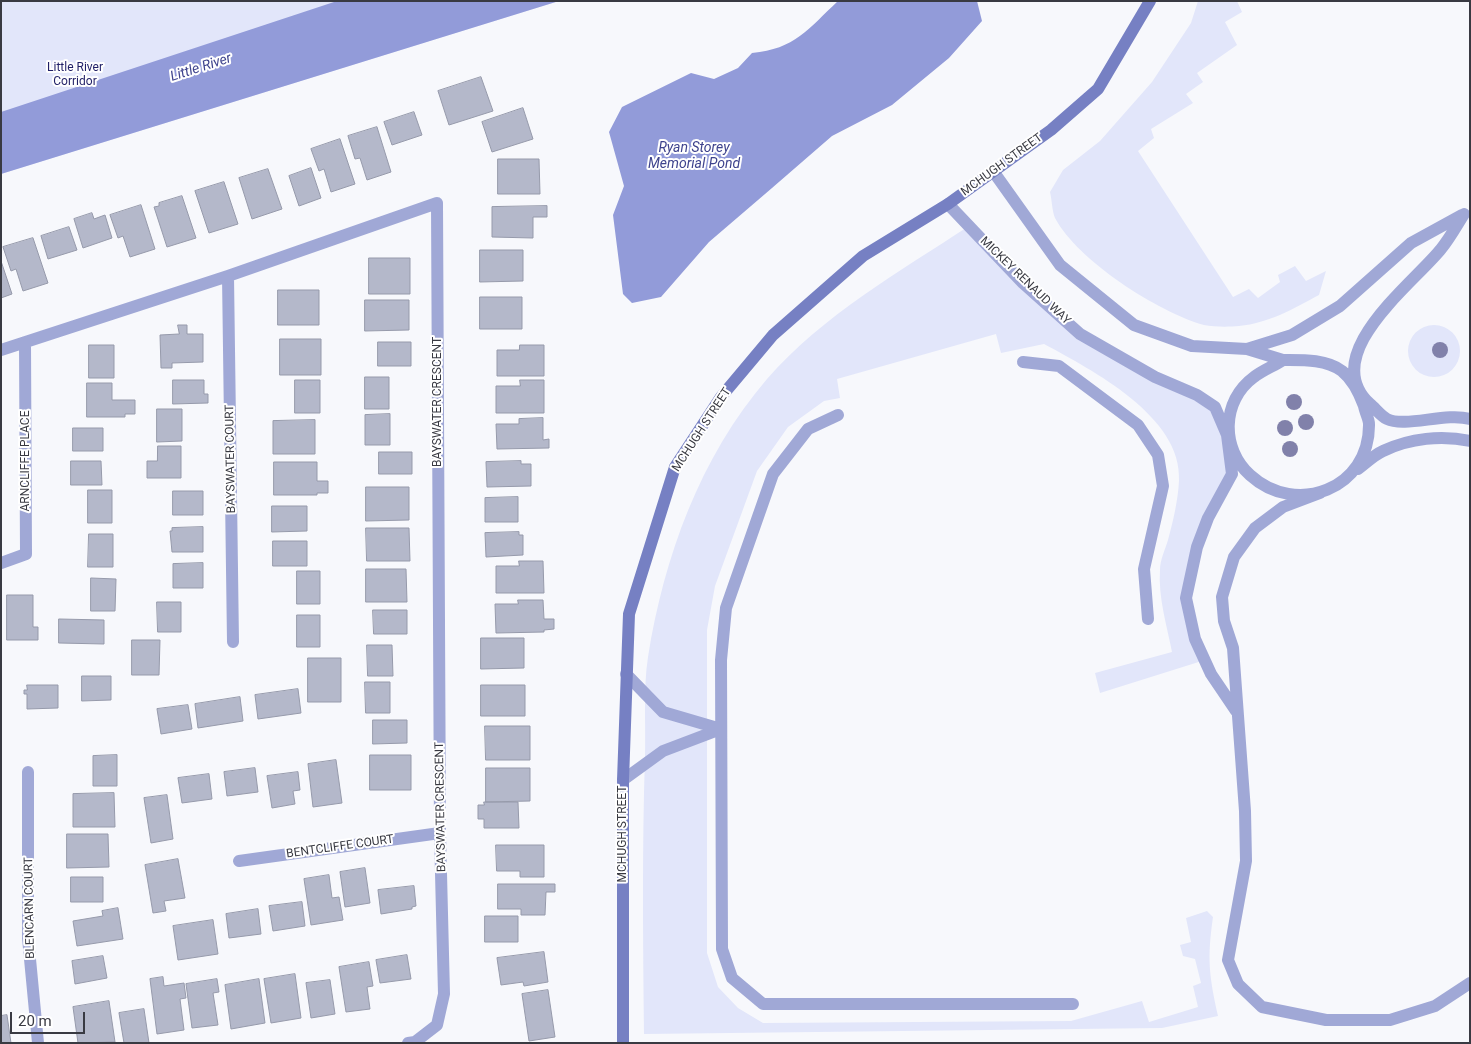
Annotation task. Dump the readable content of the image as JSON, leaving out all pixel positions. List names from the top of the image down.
{
  "streets": {
    "main road": ["MCHUGH STREET"],
    "street": [
      "MICKEY RENAUD WAY",
      "BAYSWATER CRESCENT",
      "BAYSWATER COURT",
      "ARNCLIFFE PLACE",
      "BENTCLIFFE COURT",
      "BLENCARN COURT"
    ]
  },
  "crossings": [
    ["MCHUGH STREET", "MICKEY RENAUD WAY"],
    ["BAYSWATER CRESCENT", "BAYSWATER COURT"],
    ["BAYSWATER CRESCENT", "ARNCLIFFE PLACE"],
    ["BAYSWATER CRESCENT", "BENTCLIFFE COURT"]
  ],
  "water": ["Little River", "Ryan Storey Memorial Pond"],
  "parks": ["Little River Corridor"],
  "scale_bar": "20 m"
}
